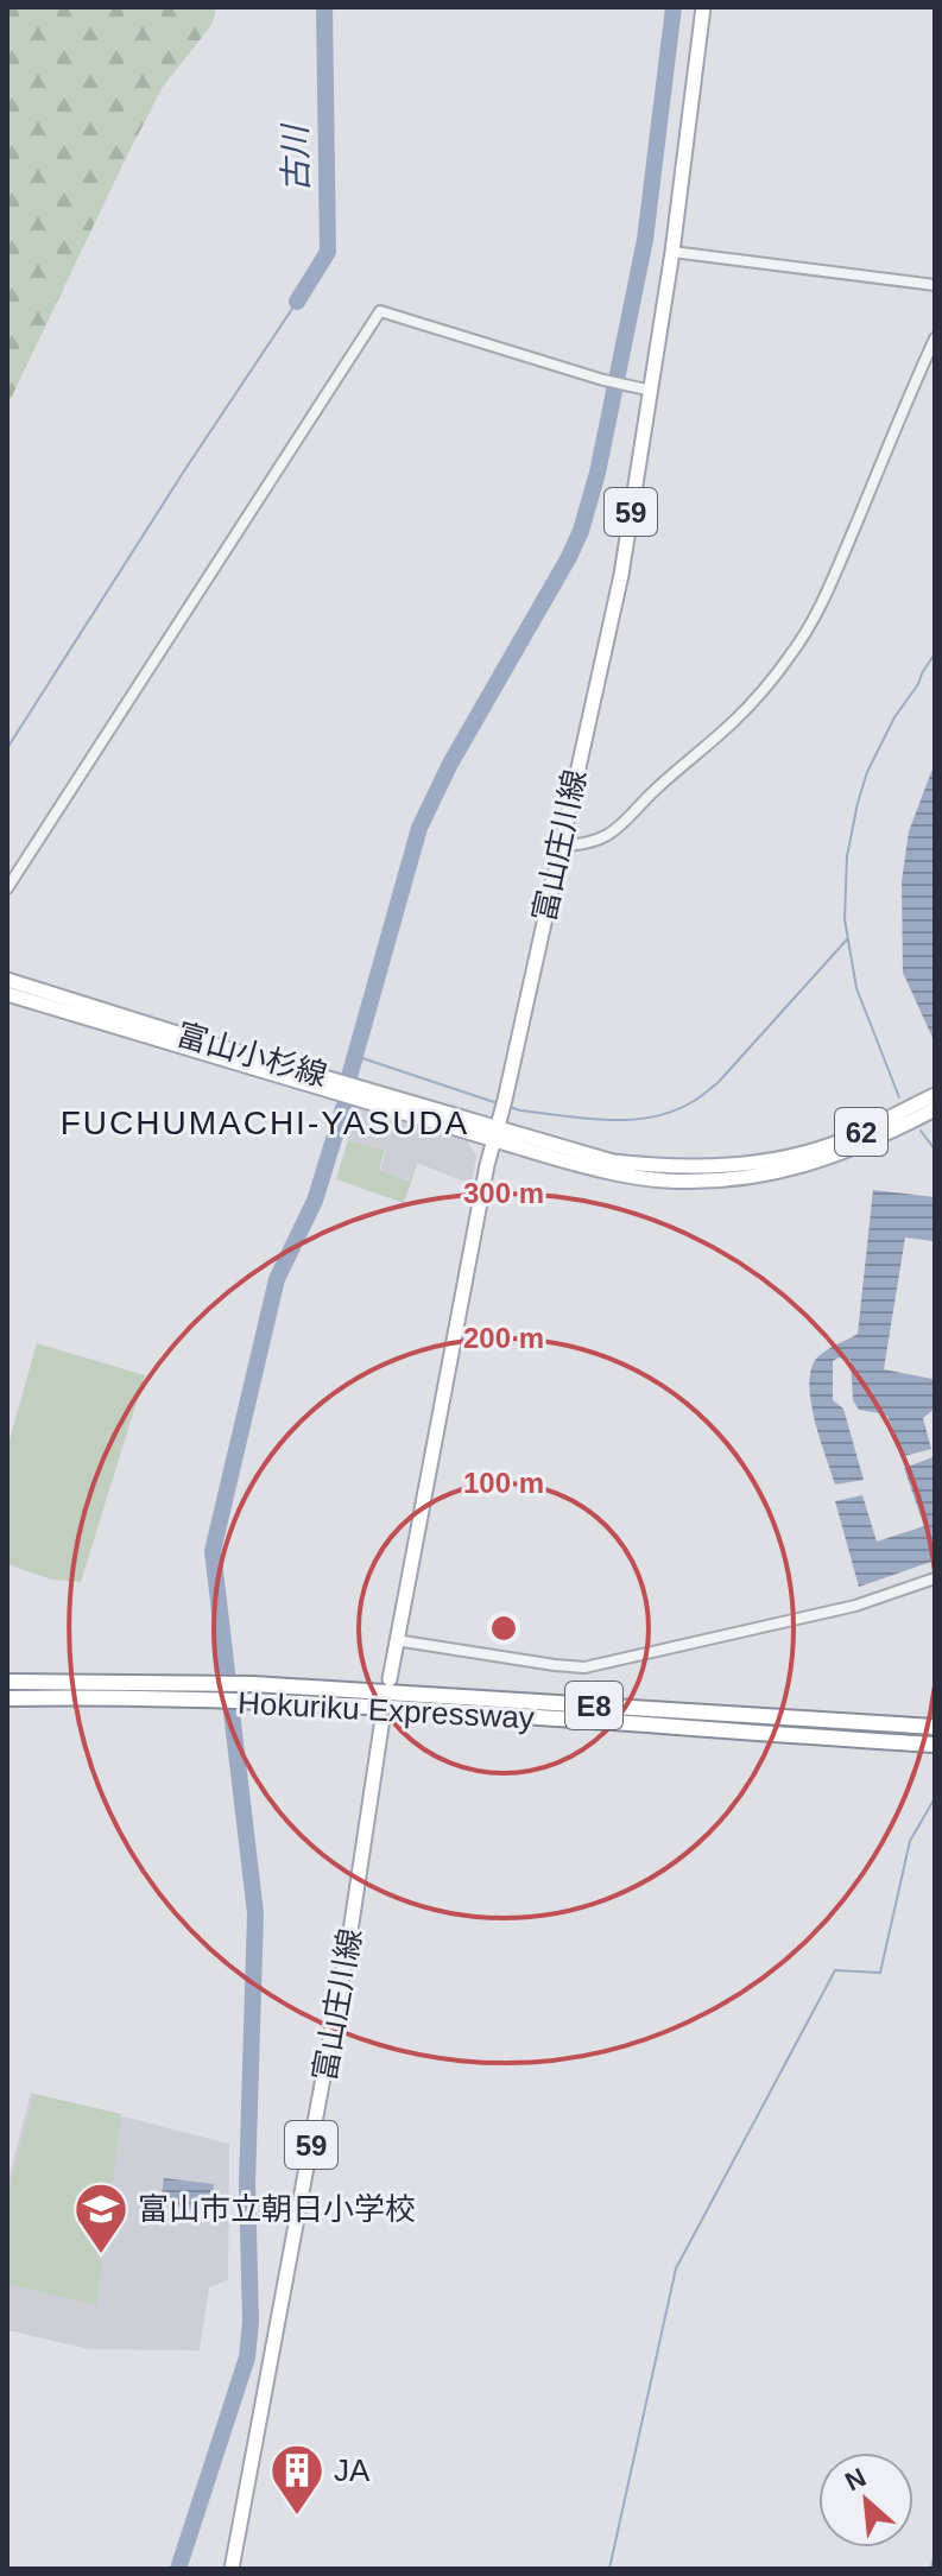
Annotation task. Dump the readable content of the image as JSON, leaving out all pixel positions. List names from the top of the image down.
{
  "streets": {
    "highway": ["E8", "Hokuriku Expressway"],
    "main road": [
      "59",
      "富山庄川線",
      "富山小杉線",
      "62"
    ]
  },
  "crossings": [
    ["富山庄川線", "富山小杉線"]
  ],
  "districts": ["FUCHUMACHI-YASUDA"],
  "water": ["古川"],
  "places": {
    "school or university": ["富山市立朝日小学校"],
    "building": ["JA"]
  },
  "north": "top left",
  "rings": ["300 m", "200 m", "100 m"]
}
